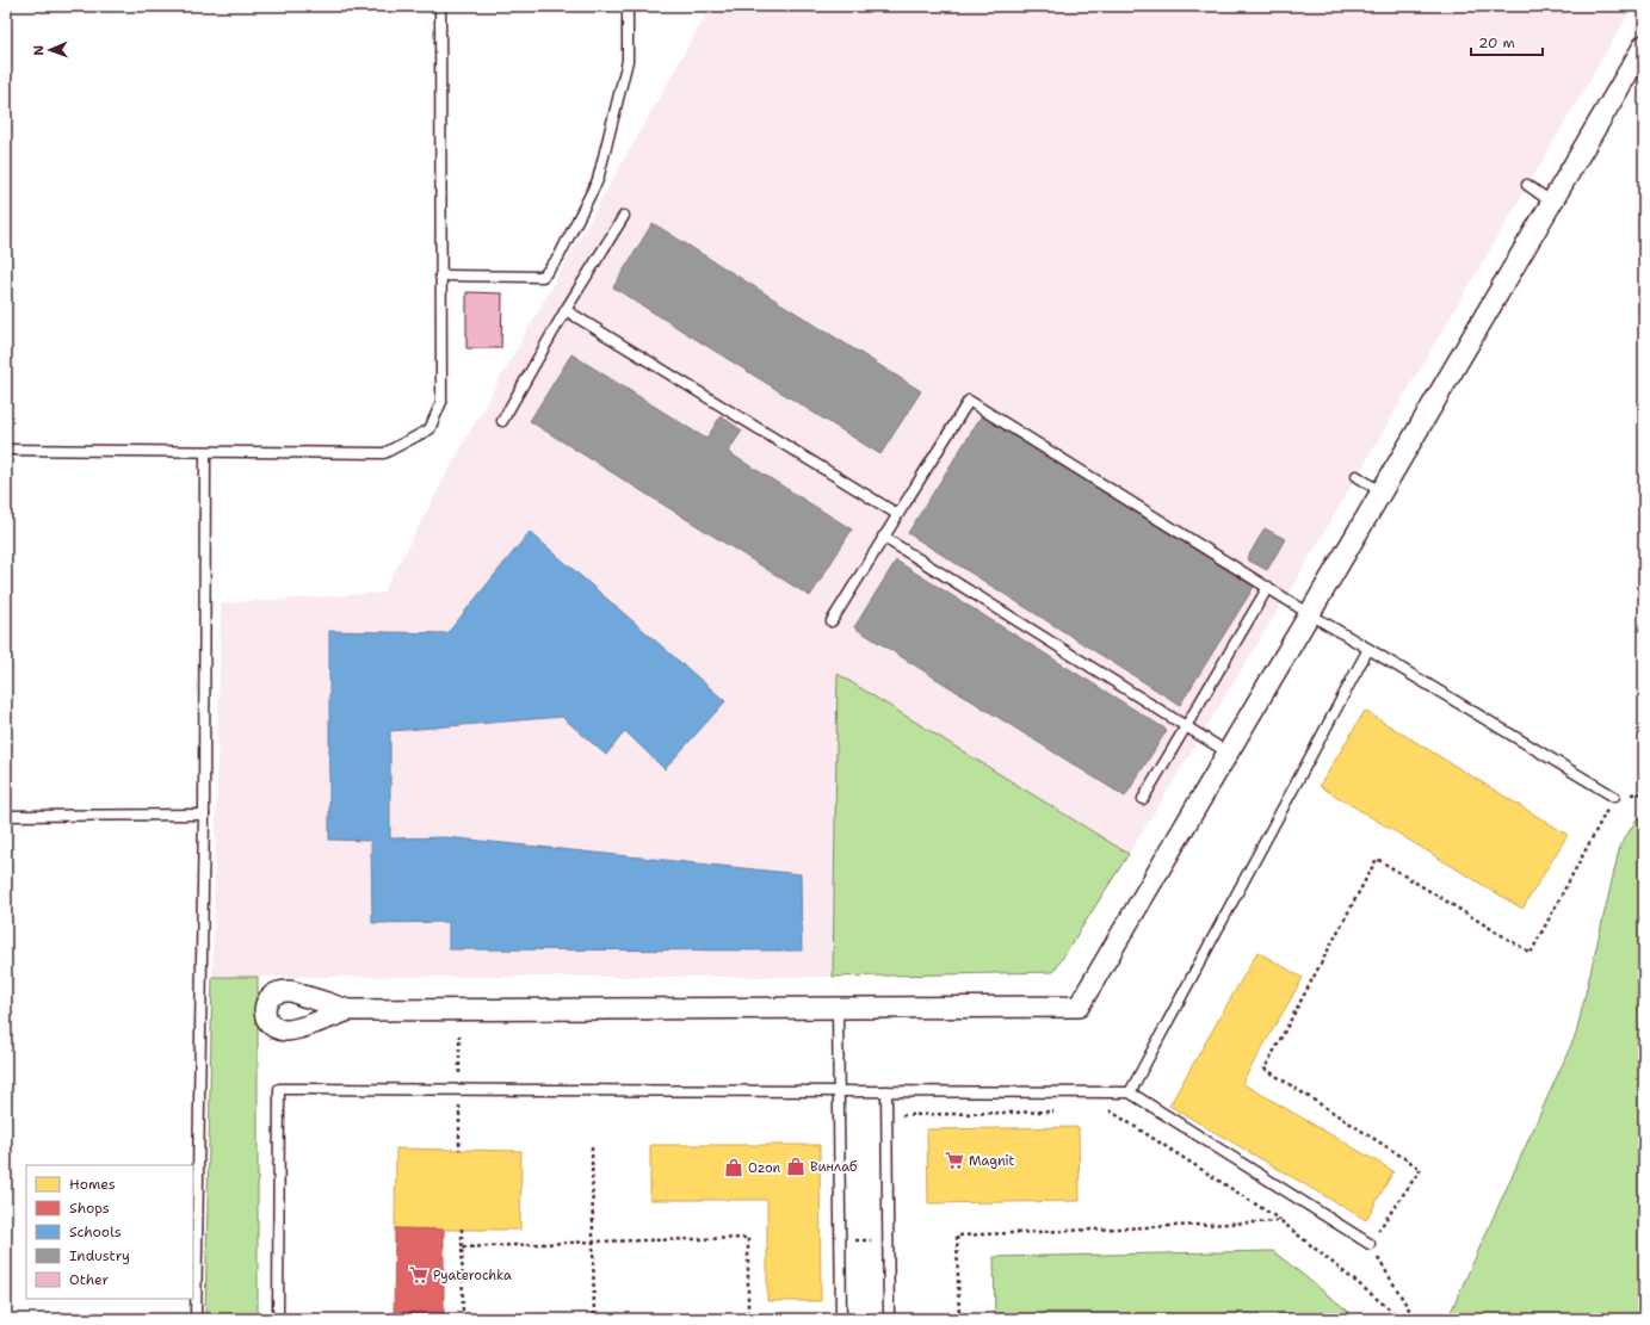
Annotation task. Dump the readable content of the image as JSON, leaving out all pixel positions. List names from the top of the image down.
{
  "places": {
    "supermarket": ["Magnit", "Pyaterochka"],
    "shop": ["Винлаб", "Ozon"]
  },
  "legend": [
    "Homes",
    "Shops",
    "Schools",
    "Industry",
    "Other"
  ],
  "scale_bar": "20 m",
  "north": "left"
}
